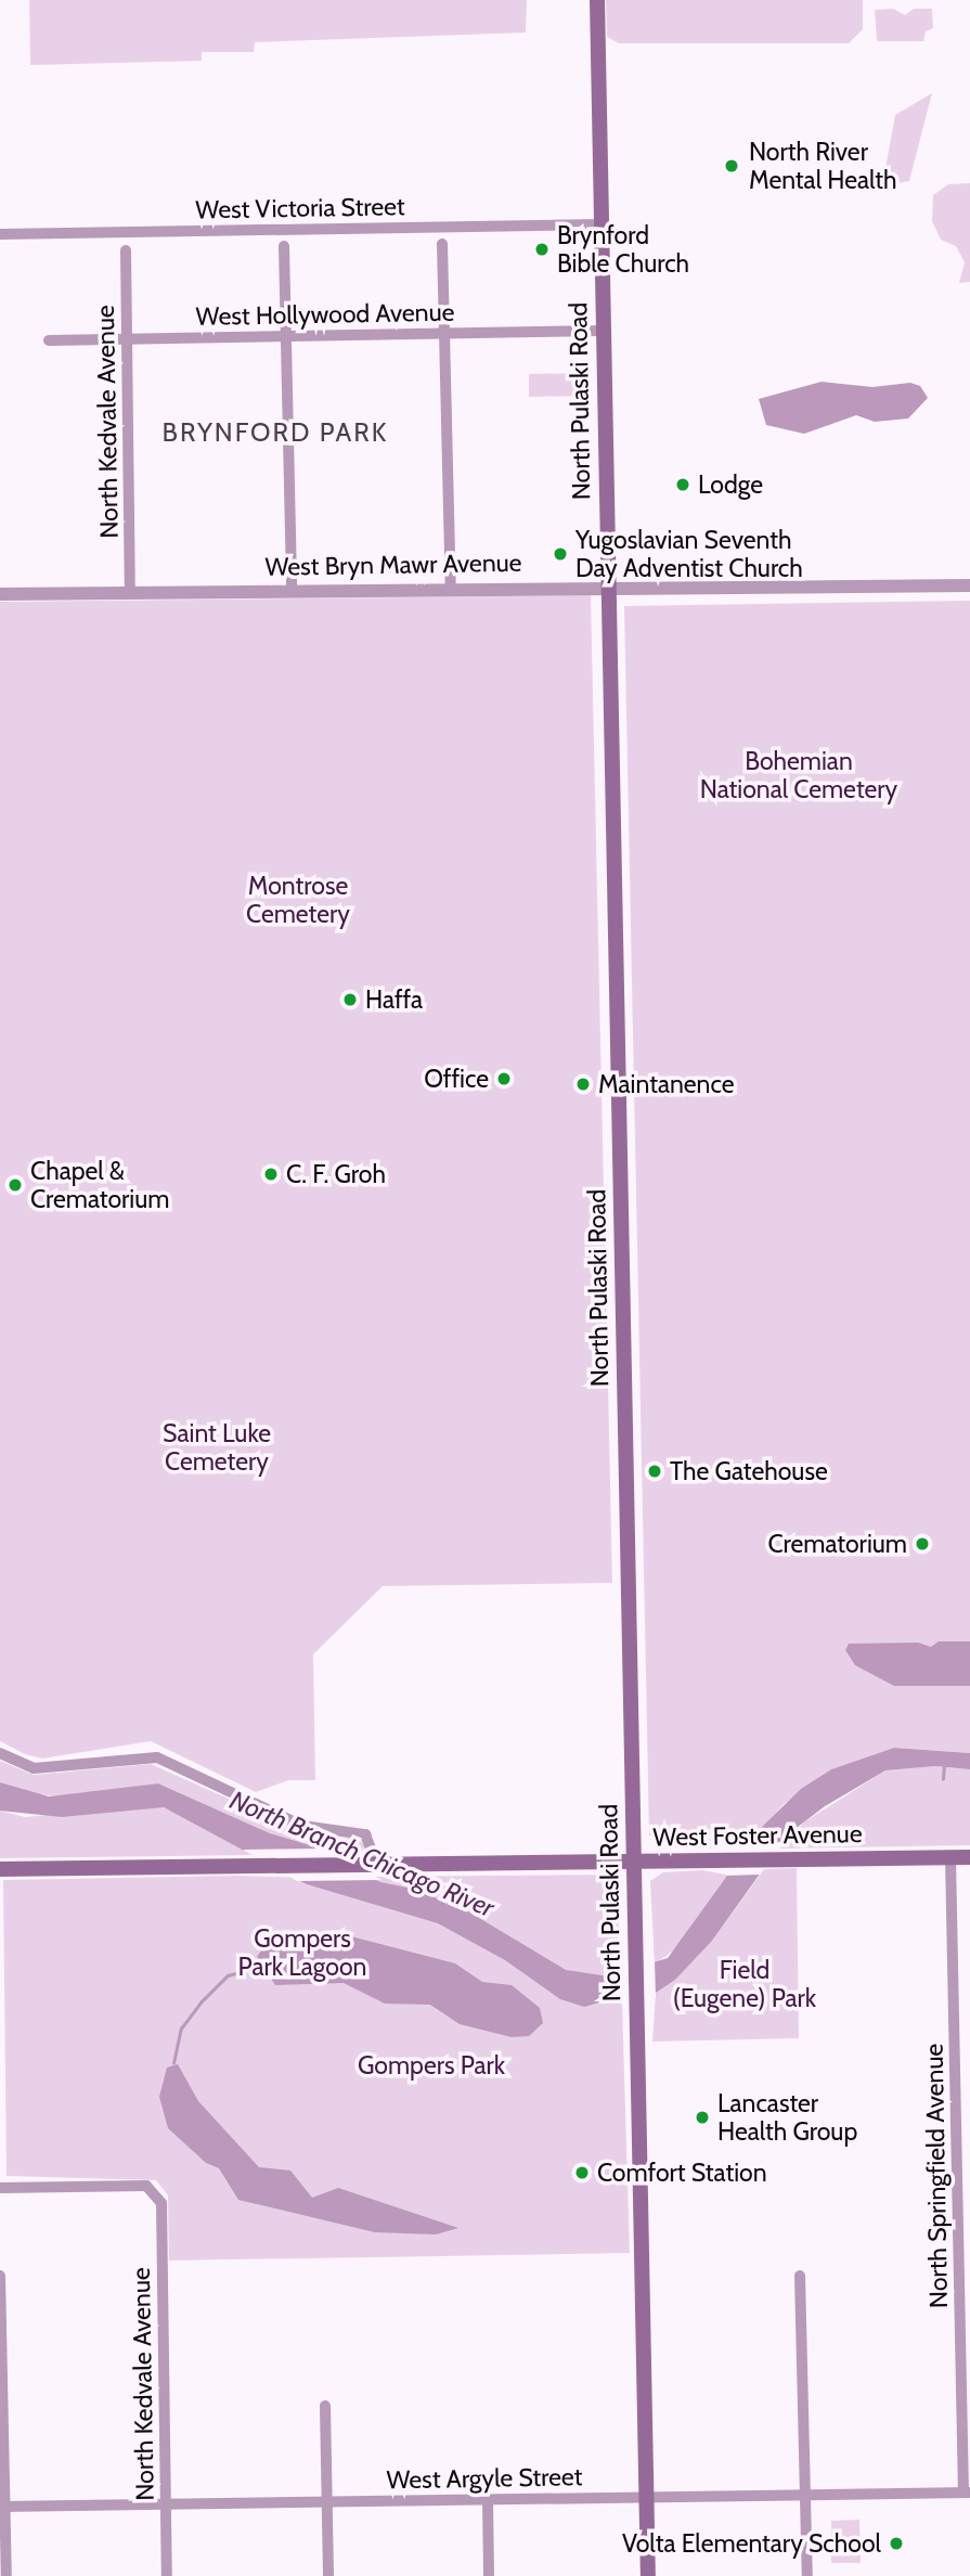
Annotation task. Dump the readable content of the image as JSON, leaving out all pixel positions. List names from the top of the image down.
{
  "streets": {
    "main road": ["North Pulaski Road", "West Foster Avenue"],
    "street": [
      "West Victoria Street",
      "West Hollywood Avenue",
      "North Kedvale Avenue",
      "West Bryn Mawr Avenue",
      "North Springfield Avenue",
      "West Argyle Street"
    ]
  },
  "crossings": [
    ["West Victoria Street", "North Pulaski Road"],
    ["West Hollywood Avenue", "North Pulaski Road"],
    ["West Hollywood Avenue", "North Kedvale Avenue"],
    ["North Pulaski Road", "West Bryn Mawr Avenue"],
    ["North Pulaski Road", "West Foster Avenue"],
    ["North Pulaski Road", "West Argyle Street"],
    ["North Kedvale Avenue", "West Bryn Mawr Avenue"],
    ["North Kedvale Avenue", "West Argyle Street"],
    ["West Foster Avenue", "North Springfield Avenue"],
    ["North Springfield Avenue", "West Argyle Street"]
  ],
  "districts": ["BRYNFORD PARK"],
  "water": ["North Branch Chicago River"],
  "parks": [
    "Bohemian National Cemetery",
    "Montrose Cemetery",
    "Saint Luke Cemetery",
    "Gompers Park Lagoon",
    "Field (Eugene) Park",
    "Gompers Park"
  ],
  "places": [
    "North River Mental Health",
    "Brynford Bible Church",
    "Lodge",
    "Yugoslavian Seventh Day Adventist Church",
    "Haffa",
    "Office",
    "Maintanence",
    "C. F. Groh",
    "Chapel & Crematorium",
    "The Gatehouse",
    "Crematorium",
    "Lancaster Health Group",
    "Comfort Station",
    "Volta Elementary School"
  ]
}
